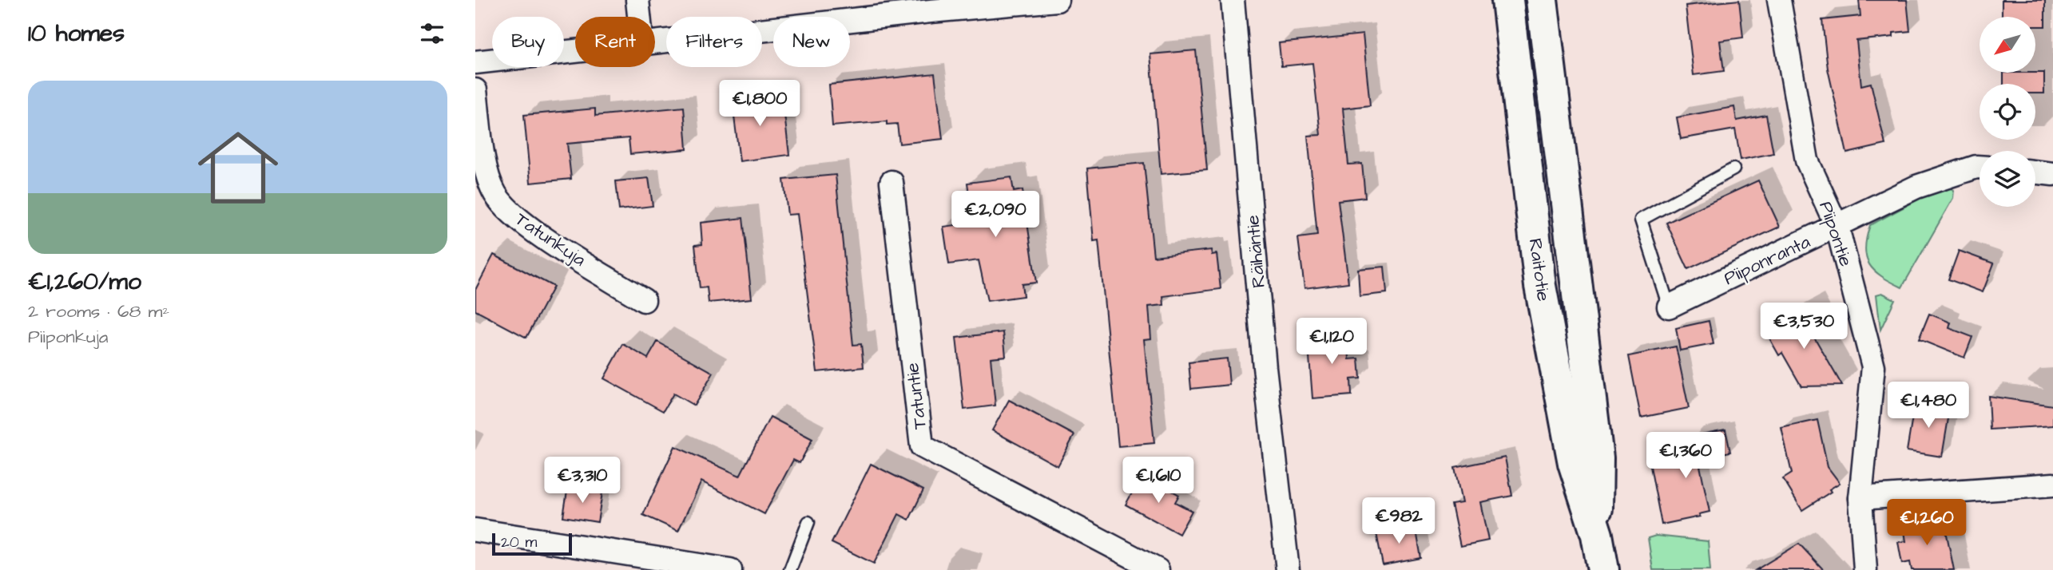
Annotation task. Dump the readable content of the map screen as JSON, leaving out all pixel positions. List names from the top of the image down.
{
  "streets": {
    "main road": ["Raitotie"],
    "street": [
      "Piipontie",
      "Tatunkuja",
      "Räihäntie",
      "Piiponranta",
      "Tatuntie"
    ]
  },
  "crossings": [
    ["Piipontie", "Piiponranta"]
  ],
  "scale_bar": "20 m",
  "north": "bottom left",
  "page": {
    "heading": "10 homes",
    "chip": [
      "Buy",
      "Rent",
      "Filters",
      "New"
    ],
    "list": [
      {
        "name": "€1,260/mo",
        "note": "2 rooms · 68 m² · Piiponkuja"
      }
    ],
    "price": [
      "€1,800",
      "€2,090",
      "€3,530",
      "€1,120",
      "€1,480",
      "€1,360",
      "€3,310",
      "€1,610",
      "€982",
      "€1,260"
    ],
    "scale": "20 m"
  }
}
